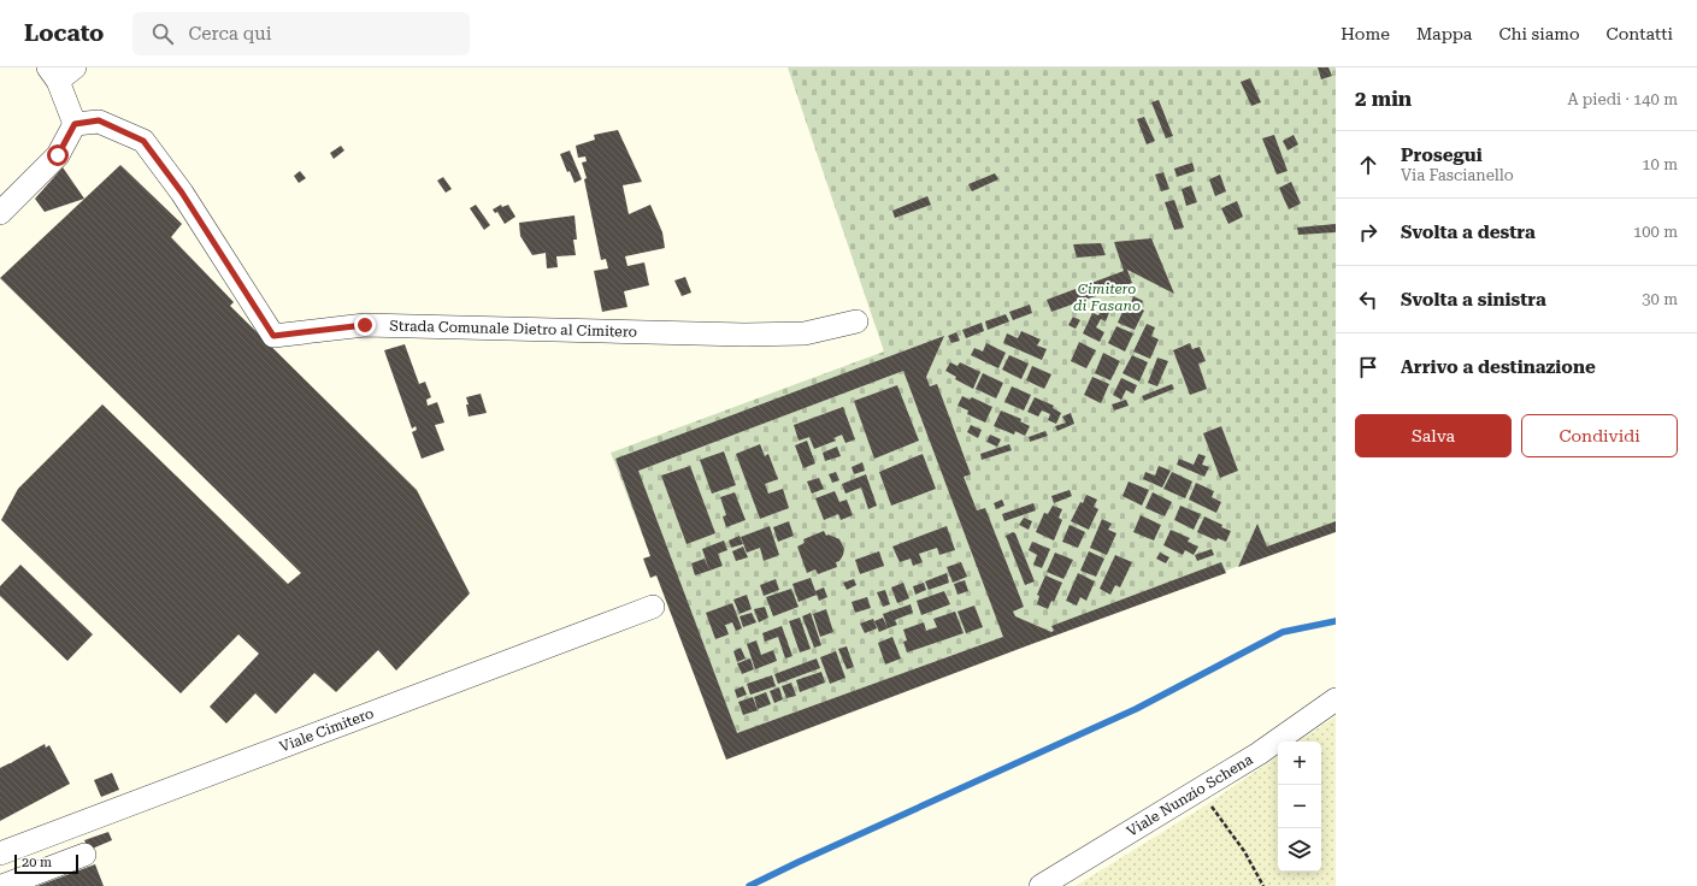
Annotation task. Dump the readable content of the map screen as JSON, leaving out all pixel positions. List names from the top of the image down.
{
  "streets": {
    "street": ["Strada Comunale Dietro al Cimitero", "Viale Cimitero", "Viale Nunzio Schena"]
  },
  "parks": ["Cimitero di Fasano"],
  "scale_bar": "20 m",
  "page": {
    "header": "Locato",
    "search": "Cerca qui",
    "nav": [
      "Home",
      "Mappa",
      "Chi siamo",
      "Contatti"
    ],
    "heading": ["2 min", "A piedi · 140 m"],
    "list": [
      ["Prosegui", "Via Fascianello", "10 m"],
      ["Svolta a destra", "100 m"],
      ["Svolta a sinistra", "30 m"],
      "Arrivo a destinazione"
    ],
    "buttons": ["Salva", "Condividi"],
    "map_buttons": ["+", "−"],
    "scale": "20 m"
  }
}
